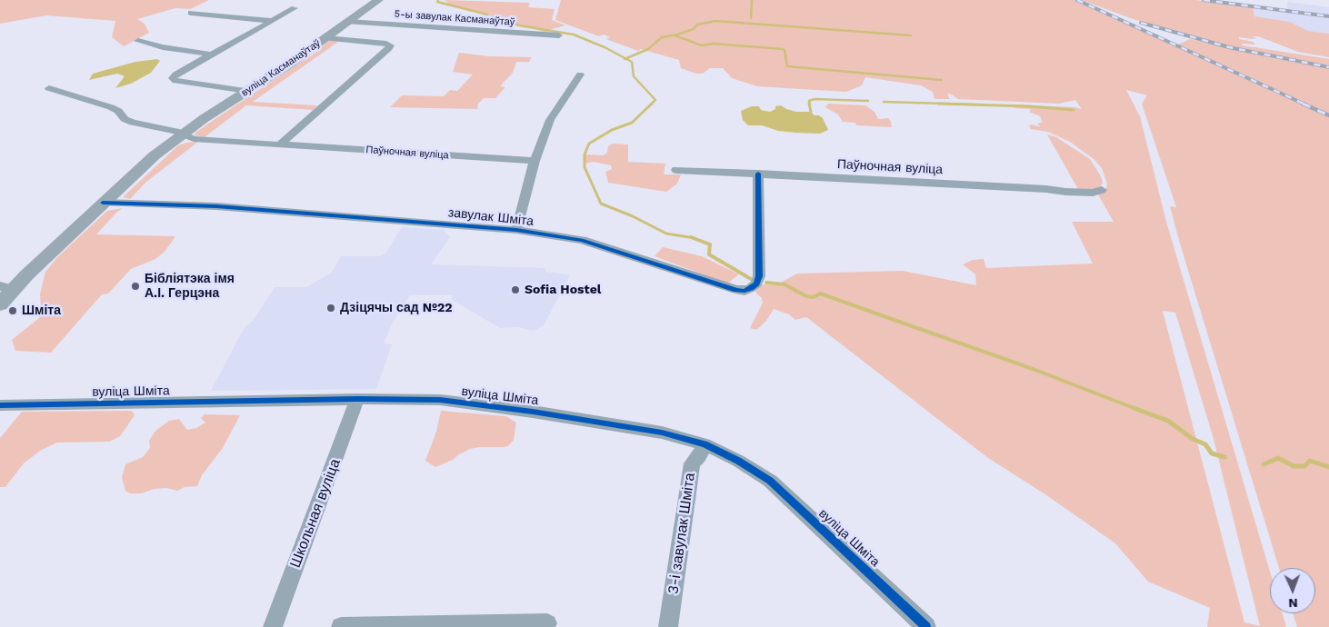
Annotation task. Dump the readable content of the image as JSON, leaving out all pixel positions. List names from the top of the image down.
{
  "streets": {
    "main road": ["вуліца Касманаўтаў"],
    "street": [
      "5-ы завулак Касманаўтаў",
      "Паўночная вуліца",
      "завулак Шміта",
      "вуліца Шміта",
      "Школьная вуліца",
      "3-і завулак Шміта"
    ]
  },
  "crossings": [
    ["5-ы завулак Касманаўтаў", "вуліца Касманаўтаў"],
    ["вуліца Касманаўтаў", "Паўночная вуліца"],
    ["вуліца Касманаўтаў", "завулак Шміта"],
    ["Паўночная вуліца", "завулак Шміта"],
    ["вуліца Шміта", "Школьная вуліца"],
    ["вуліца Шміта", "3-і завулак Шміта"]
  ],
  "places": [
    "Бібліятэка імя А.І. Герцэна",
    "Sofia Hostel",
    "Дзіцячы сад №22",
    "Шміта"
  ],
  "north": "bottom"
}
